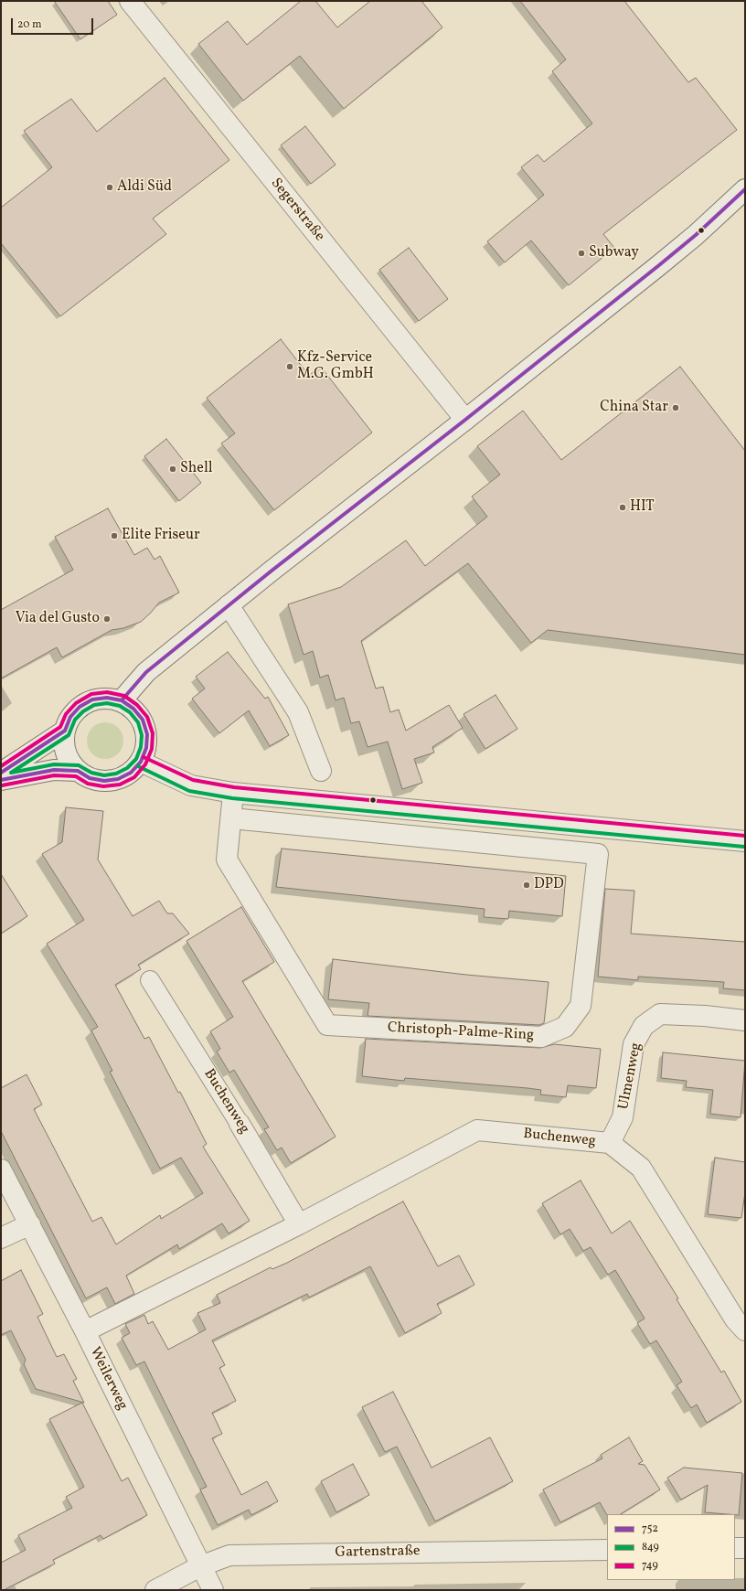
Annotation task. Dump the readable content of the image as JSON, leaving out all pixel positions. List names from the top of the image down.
{
  "streets": {
    "street": [
      "Segerstraße",
      "Christoph-Palme-Ring",
      "Ulmenweg",
      "Buchenweg",
      "Weilerweg",
      "Gartenstraße"
    ]
  },
  "crossings": [
    ["Ulmenweg", "Buchenweg"],
    ["Buchenweg", "Weilerweg"],
    ["Weilerweg", "Gartenstraße"]
  ],
  "places": [
    "Aldi Süd",
    "Subway",
    "Kfz-Service M.G. GmbH",
    "China Star",
    "Shell",
    "HIT",
    "Elite Friseur",
    "Via del Gusto",
    "DPD"
  ],
  "lines": ["transit line 752", "transit line 749", "transit line 849"],
  "legend": ["752", "849", "749"],
  "scale_bar": "20 m"
}
